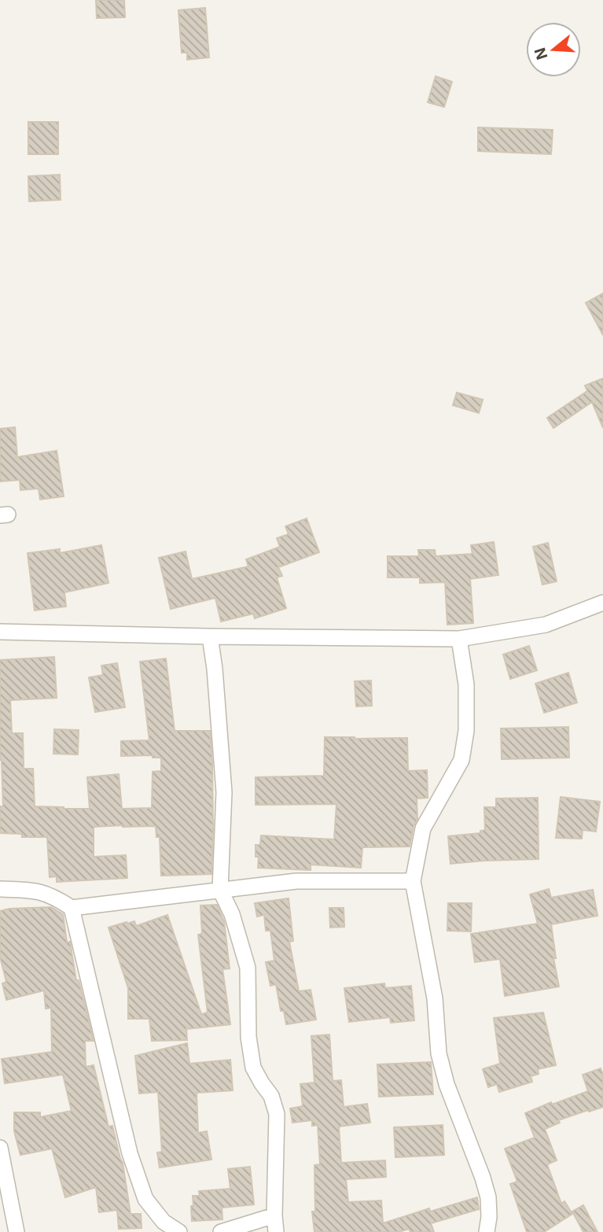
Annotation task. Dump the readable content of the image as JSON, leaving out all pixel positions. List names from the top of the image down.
{
  "north": "left"
}
